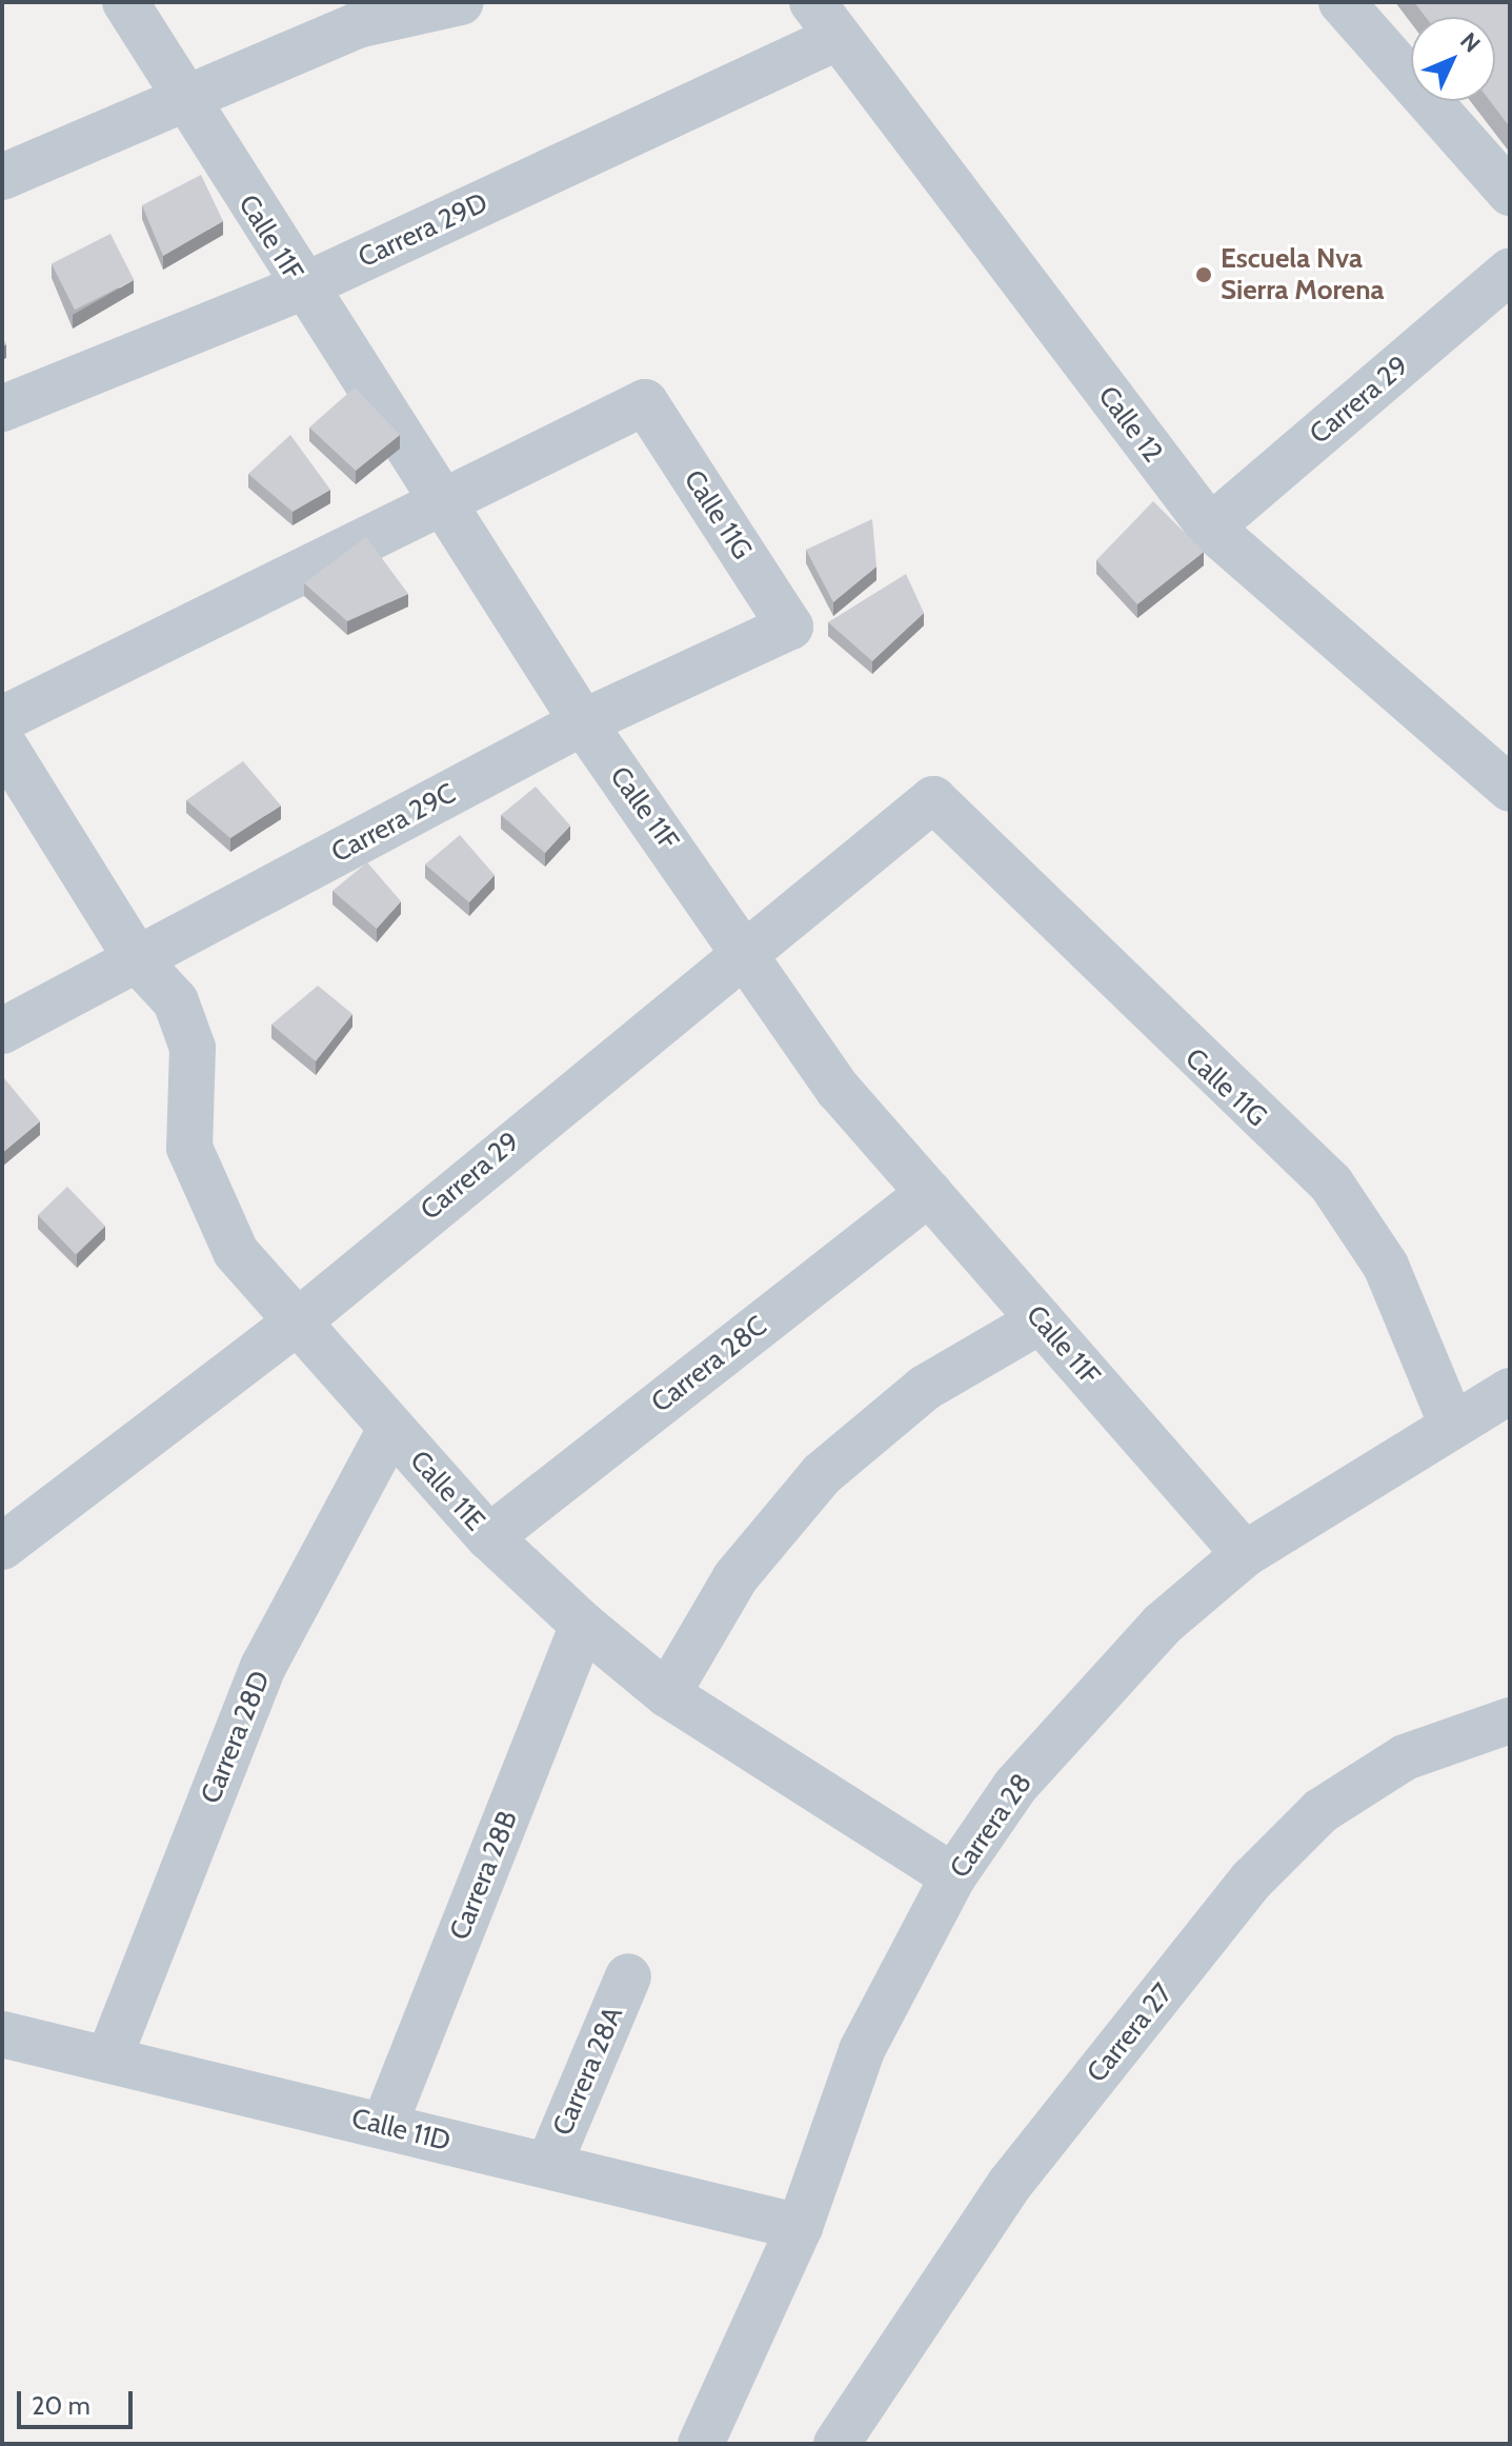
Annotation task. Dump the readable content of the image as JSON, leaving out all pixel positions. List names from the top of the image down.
{
  "streets": {
    "street": [
      "Carrera 29D",
      "Calle 11F",
      "Carrera 29",
      "Calle 12",
      "Calle 11G",
      "Carrera 29C",
      "Carrera 28C",
      "Calle 11E",
      "Carrera 28D",
      "Carrera 28",
      "Carrera 28B",
      "Carrera 27",
      "Carrera 28A",
      "Calle 11D"
    ]
  },
  "crossings": [
    ["Carrera 29D", "Calle 11F"],
    ["Carrera 29D", "Calle 12"],
    ["Calle 11F", "Carrera 29"],
    ["Calle 11F", "Calle 11G"],
    ["Calle 11F", "Carrera 29C"],
    ["Calle 11F", "Carrera 28C"],
    ["Calle 11F", "Carrera 28"],
    ["Carrera 29", "Calle 12"],
    ["Carrera 29", "Calle 11G"],
    ["Carrera 29", "Calle 11E"],
    ["Calle 11G", "Carrera 29C"],
    ["Calle 11G", "Carrera 28"],
    ["Carrera 29C", "Calle 11E"],
    ["Carrera 28C", "Calle 11E"],
    ["Calle 11E", "Carrera 28D"],
    ["Calle 11E", "Carrera 28"],
    ["Calle 11E", "Carrera 28B"],
    ["Carrera 28D", "Calle 11D"],
    ["Carrera 28", "Calle 11D"],
    ["Carrera 28B", "Calle 11D"],
    ["Carrera 28A", "Calle 11D"]
  ],
  "places": ["Escuela Nva Sierra Morena"],
  "scale_bar": "20 m",
  "north": "top right"
}
